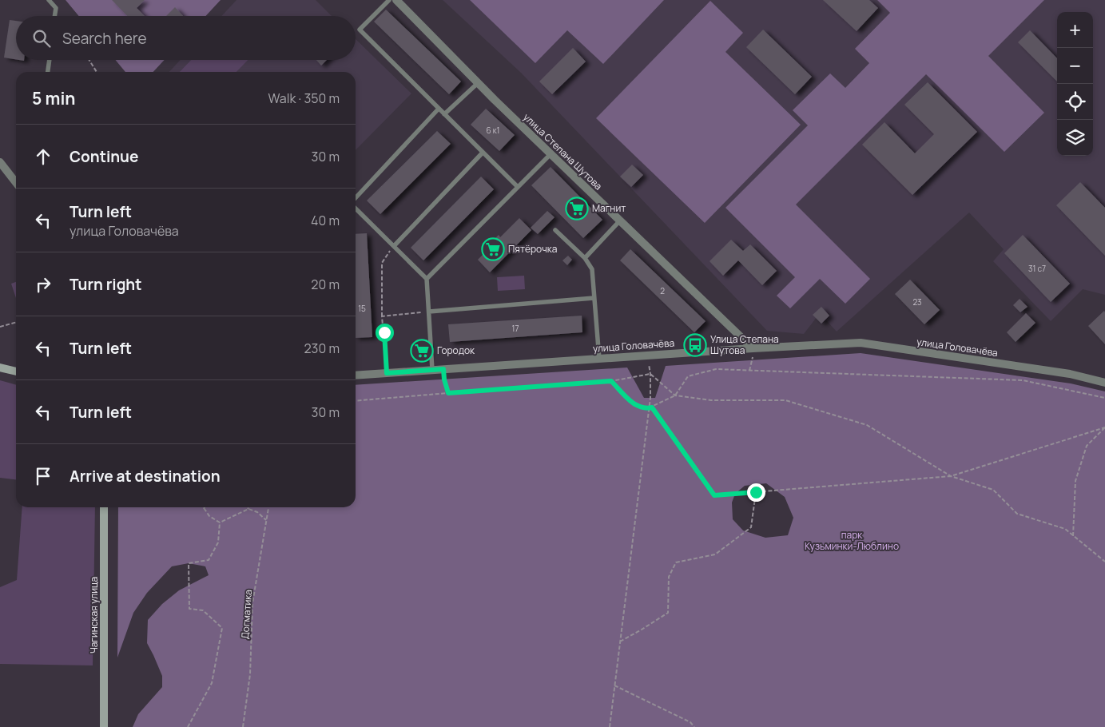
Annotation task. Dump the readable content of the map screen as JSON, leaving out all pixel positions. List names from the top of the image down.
{
  "streets": {
    "street": ["улица Степана Шутова", "улица Головачёва", "Чагинская улица"],
    "path": ["Догматика"]
  },
  "crossings": [
    ["улица Степана Шутова", "улица Головачёва"]
  ],
  "parks": ["парк Кузьминки-Люблино"],
  "places": {
    "supermarket": ["Магнит", "Пятёрочка", "Городок"],
    "bus stop": ["Улица Степана Шутова"]
  },
  "house_numbers": [
    "6 к1",
    "31 с7",
    "2",
    "23",
    "15",
    "17"
  ],
  "page": {
    "map_buttons": ["+", "−"],
    "search": "Search here",
    "heading": ["5 min", "Walk · 350 m"],
    "list": [
      ["Continue", "30 m"],
      ["Turn left", "улица Головачёва", "40 m"],
      ["Turn right", "20 m"],
      ["Turn left", "230 m"],
      ["Turn left", "30 m"],
      "Arrive at destination"
    ]
  }
}
